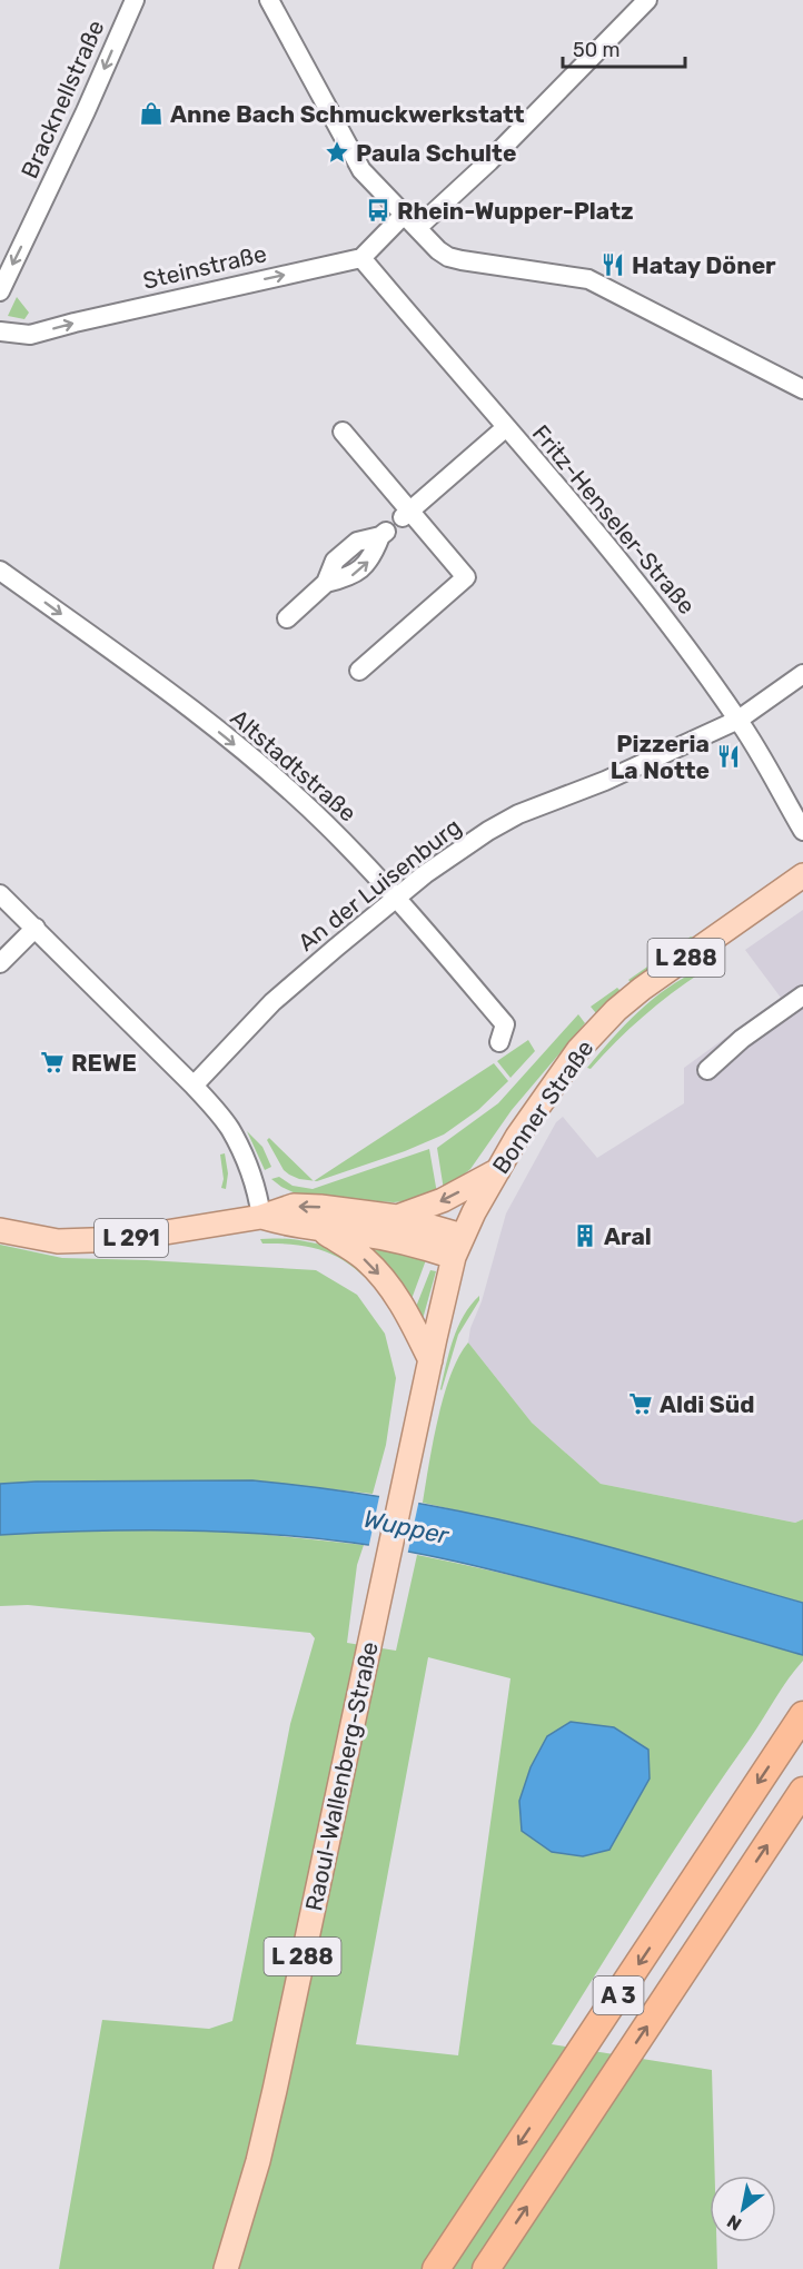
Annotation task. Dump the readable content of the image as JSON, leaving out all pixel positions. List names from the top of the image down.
{
  "streets": {
    "highway": ["A 3"],
    "main road": [
      "L 288",
      "Bonner Straße",
      "L 291",
      "Raoul-Wallenberg-Straße"
    ],
    "street": [
      "Bracknellstraße",
      "Steinstraße",
      "Fritz-Henseler-Straße",
      "Altstadtstraße",
      "An der Luisenburg"
    ]
  },
  "crossings": [
    ["Steinstraße", "Fritz-Henseler-Straße"],
    ["Fritz-Henseler-Straße", "An der Luisenburg"],
    ["Altstadtstraße", "An der Luisenburg"],
    ["Bonner Straße", "L 291"],
    ["Bonner Straße", "Raoul-Wallenberg-Straße"]
  ],
  "one_way": ["Bracknellstraße", "Steinstraße", "Altstadtstraße"],
  "water": ["Wupper"],
  "places": {
    "shop": ["Anne Bach Schmuckwerkstatt"],
    "place": ["Paula Schulte"],
    "bus stop": ["Rhein-Wupper-Platz"],
    "restaurant": ["Hatay Döner", "Pizzeria La Notte"],
    "supermarket": ["REWE", "Aldi Süd"],
    "building": ["Aral"]
  },
  "scale_bar": "50 m",
  "north": "bottom left"
}
